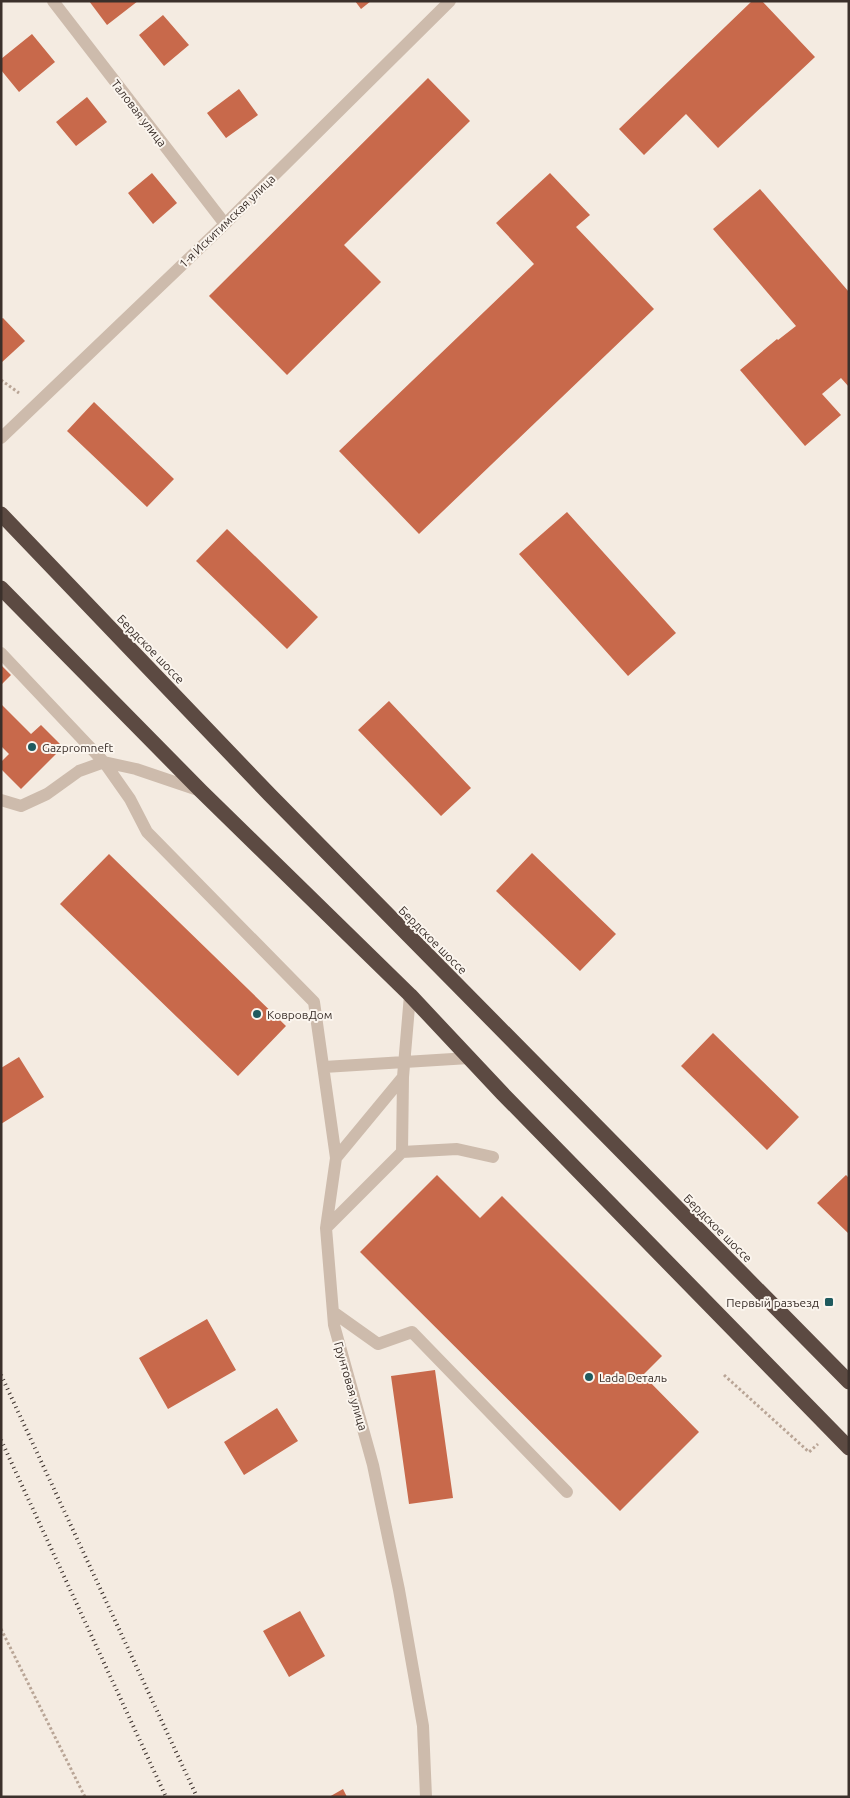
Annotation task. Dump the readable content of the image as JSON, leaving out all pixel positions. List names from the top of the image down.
{
  "streets": {
    "highway": ["Бердское шоссе"],
    "street": ["Таловая улица", "1-я Искитимская улица", "Грунтовая улица"]
  },
  "crossings": [
    ["Таловая улица", "1-я Искитимская улица"]
  ],
  "places": {
    "other": ["Gazpromneft", "КовровДом", "Lada Dеталь"],
    "transit": ["Первый разъезд"]
  }
}
